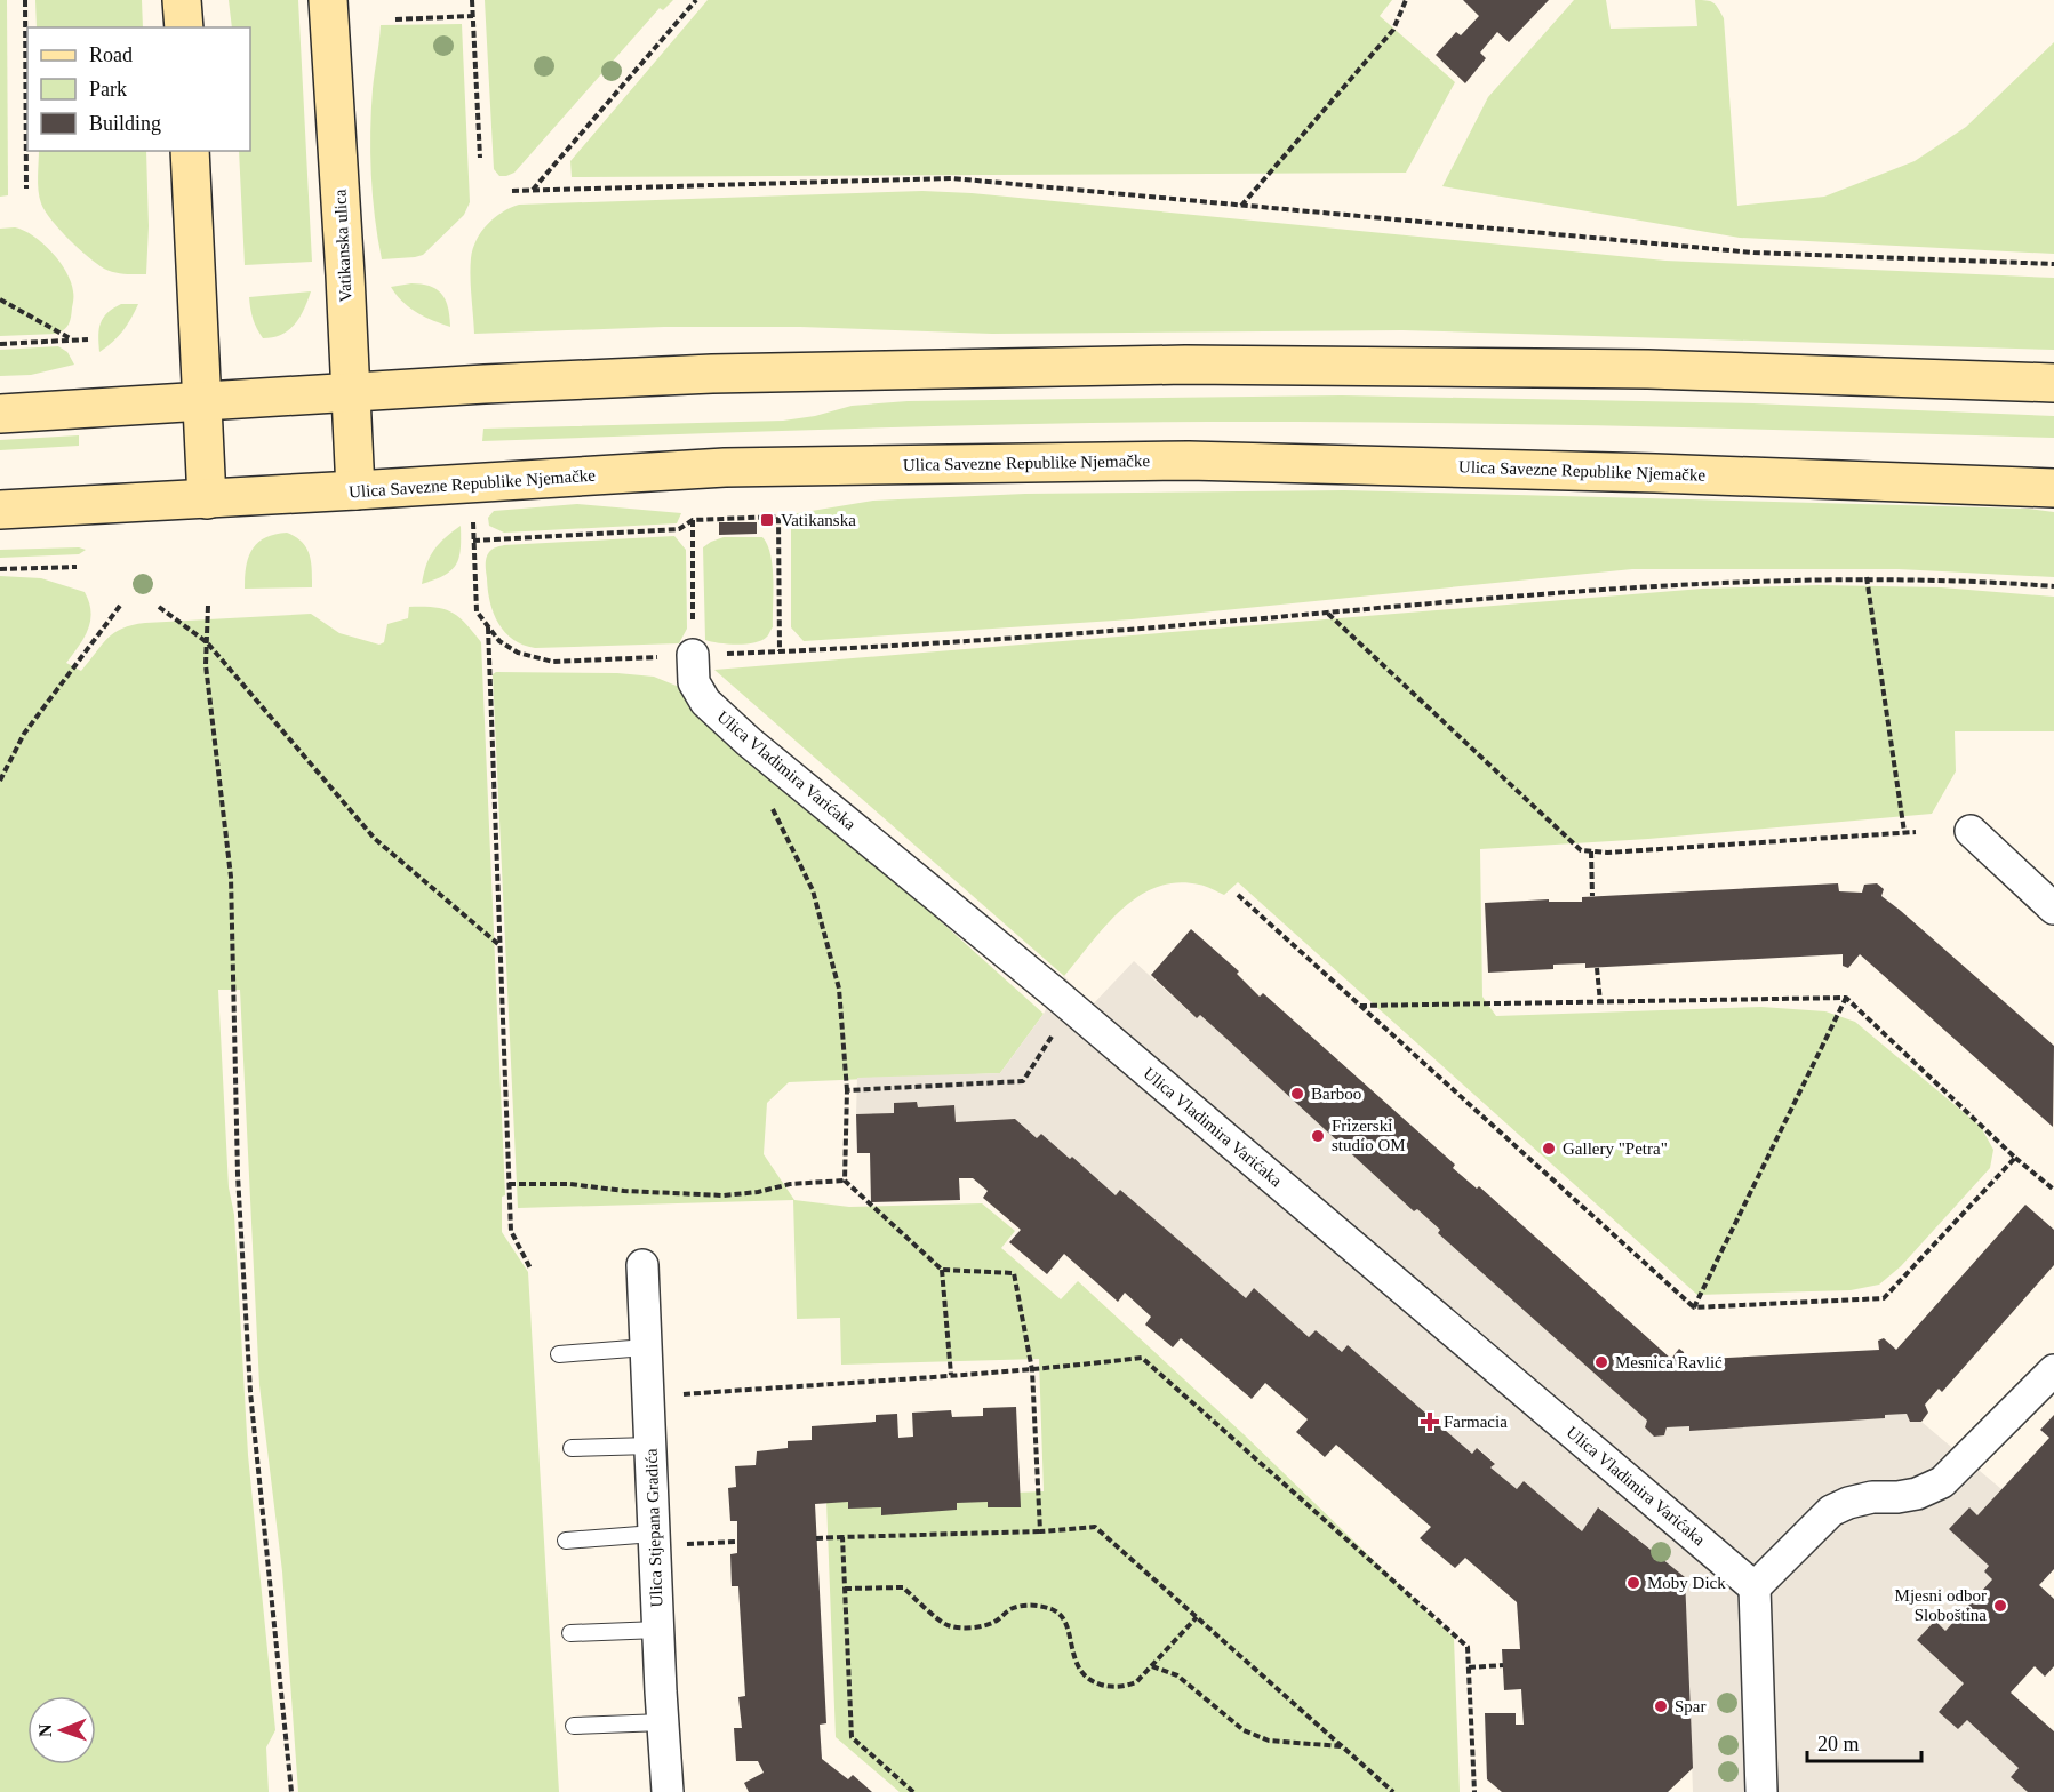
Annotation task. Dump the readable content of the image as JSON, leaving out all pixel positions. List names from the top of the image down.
{
  "streets": {
    "main road": ["Vatikanska ulica", "Ulica Savezne Republike Njemačke"],
    "street": ["Ulica Vladimira Varićaka", "Ulica Stjepana Gradića"]
  },
  "crossings": [
    ["Vatikanska ulica", "Ulica Savezne Republike Njemačke"]
  ],
  "places": {
    "transit": ["Vatikanska"],
    "other": [
      "Barboo",
      "Frizerski studio OM",
      "Gallery \"Petra\"",
      "Mesnica Ravlić",
      "Moby Dick",
      "Mjesni odbor Sloboština",
      "Spar"
    ],
    "health": ["Farmacia"]
  },
  "legend": ["Road", "Park", "Building"],
  "scale_bar": "20 m",
  "north": "left"
}
